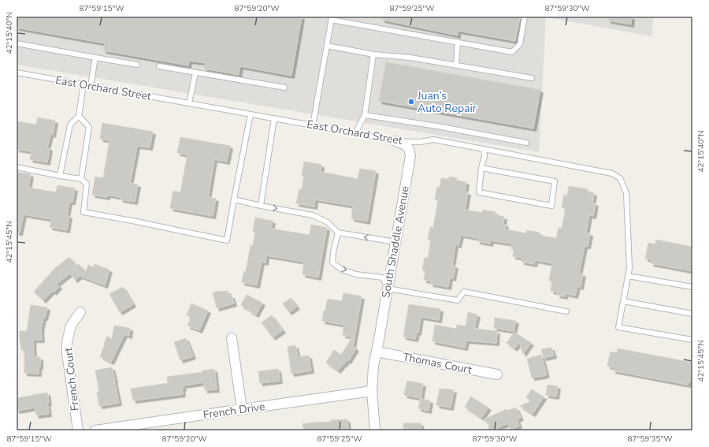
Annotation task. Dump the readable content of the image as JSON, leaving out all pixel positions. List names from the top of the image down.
{
  "streets": {
    "street": [
      "South Shaddle Avenue",
      "Thomas Court",
      "French Court",
      "French Drive"
    ],
    "lane": ["East Orchard Street"]
  },
  "crossings": [
    ["East Orchard Street", "South Shaddle Avenue"],
    ["South Shaddle Avenue", "Thomas Court"],
    ["South Shaddle Avenue", "French Drive"]
  ],
  "places": ["Juan’s Auto Repair"],
  "coordinates": [
    "87°59'15\"W",
    "87°59'20\"W",
    "87°59'25\"W",
    "87°59'30\"W",
    "42°15'40\"N",
    "42°15'45\"N",
    "87°59'35\"W"
  ]
}
